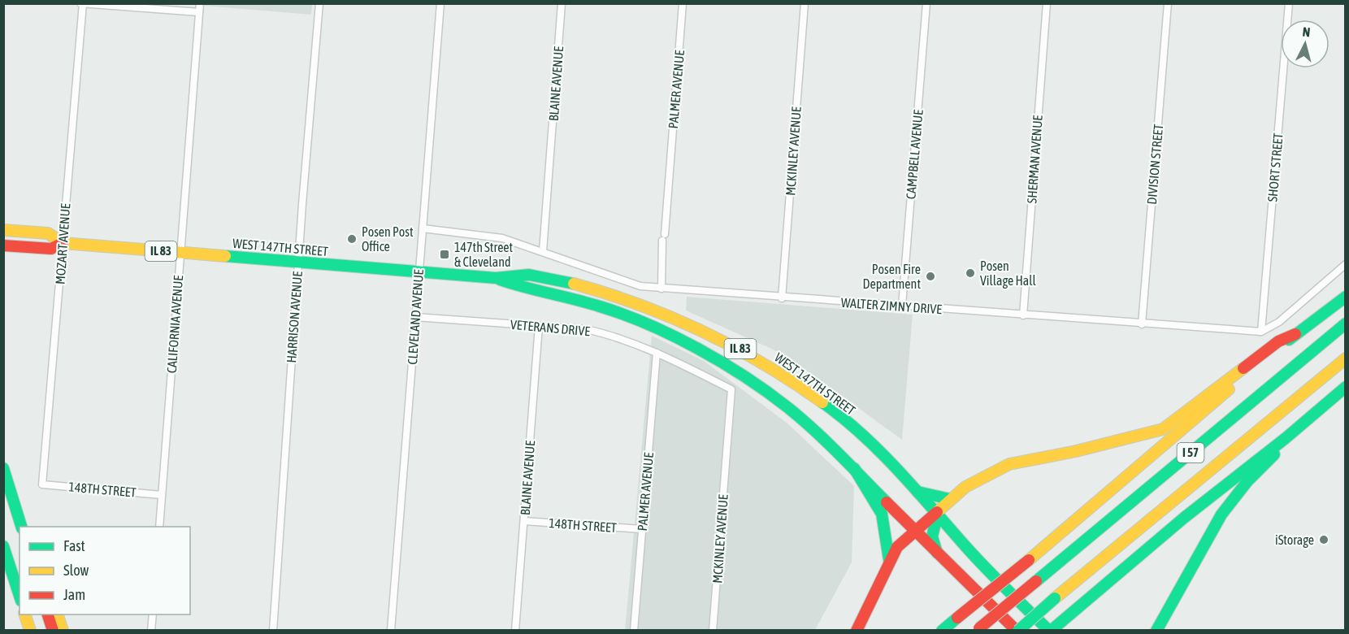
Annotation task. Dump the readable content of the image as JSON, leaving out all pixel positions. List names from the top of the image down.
{
  "streets": {
    "main road": ["WEST 147TH STREET", "IL 83", "I 57"],
    "street": [
      "BLAINE AVENUE",
      "PALMER AVENUE",
      "MCKINLEY AVENUE",
      "CAMPBELL AVENUE",
      "SHERMAN AVENUE",
      "DIVISION STREET",
      "SHORT STREET",
      "MOZART AVENUE",
      "WALTER ZIMNY DRIVE",
      "HARRISON AVENUE",
      "CLEVELAND AVENUE",
      "CALIFORNIA AVENUE",
      "VETERANS DRIVE",
      "148TH STREET"
    ]
  },
  "crossings": [
    ["BLAINE AVENUE", "WALTER ZIMNY DRIVE"],
    ["BLAINE AVENUE", "VETERANS DRIVE"],
    ["BLAINE AVENUE", "148TH STREET"],
    ["PALMER AVENUE", "WALTER ZIMNY DRIVE"],
    ["PALMER AVENUE", "VETERANS DRIVE"],
    ["PALMER AVENUE", "148TH STREET"],
    ["MCKINLEY AVENUE", "WALTER ZIMNY DRIVE"],
    ["MCKINLEY AVENUE", "VETERANS DRIVE"],
    ["CAMPBELL AVENUE", "WALTER ZIMNY DRIVE"],
    ["SHERMAN AVENUE", "WALTER ZIMNY DRIVE"],
    ["DIVISION STREET", "WALTER ZIMNY DRIVE"],
    ["SHORT STREET", "WALTER ZIMNY DRIVE"],
    ["MOZART AVENUE", "WEST 147TH STREET"],
    ["MOZART AVENUE", "148TH STREET"],
    ["WEST 147TH STREET", "HARRISON AVENUE"],
    ["WEST 147TH STREET", "CLEVELAND AVENUE"],
    ["WEST 147TH STREET", "CALIFORNIA AVENUE"],
    ["WEST 147TH STREET", "I 57"],
    ["WALTER ZIMNY DRIVE", "CLEVELAND AVENUE"],
    ["CLEVELAND AVENUE", "VETERANS DRIVE"],
    ["CALIFORNIA AVENUE", "148TH STREET"]
  ],
  "places": {
    "other": [
      "Posen Post Office",
      "Posen Village Hall",
      "Posen Fire Department",
      "iStorage"
    ],
    "transit": ["147th Street & Cleveland"]
  },
  "legend": ["Fast", "Slow", "Jam"],
  "north": "top"
}
